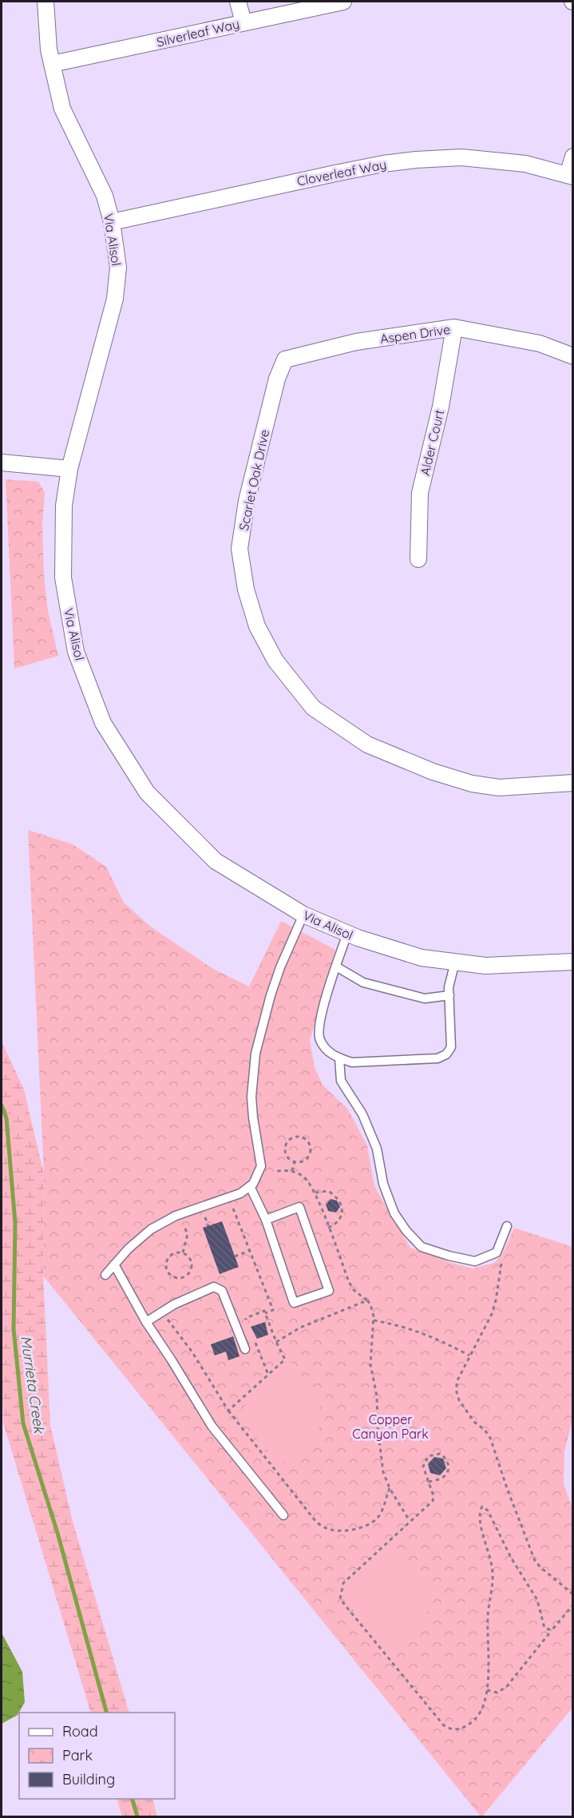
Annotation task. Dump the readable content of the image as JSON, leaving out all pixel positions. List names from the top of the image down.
{
  "streets": {
    "street": [
      "Silverleaf Way",
      "Cloverleaf Way",
      "Via Alisol",
      "Aspen Drive",
      "Alder Court",
      "Scarlet Oak Drive"
    ]
  },
  "crossings": [
    ["Silverleaf Way", "Via Alisol"],
    ["Cloverleaf Way", "Via Alisol"],
    ["Aspen Drive", "Alder Court"],
    ["Aspen Drive", "Scarlet Oak Drive"]
  ],
  "water": ["Murrieta Creek"],
  "parks": ["Copper Canyon Park"],
  "legend": ["Road", "Park", "Building"]
}
